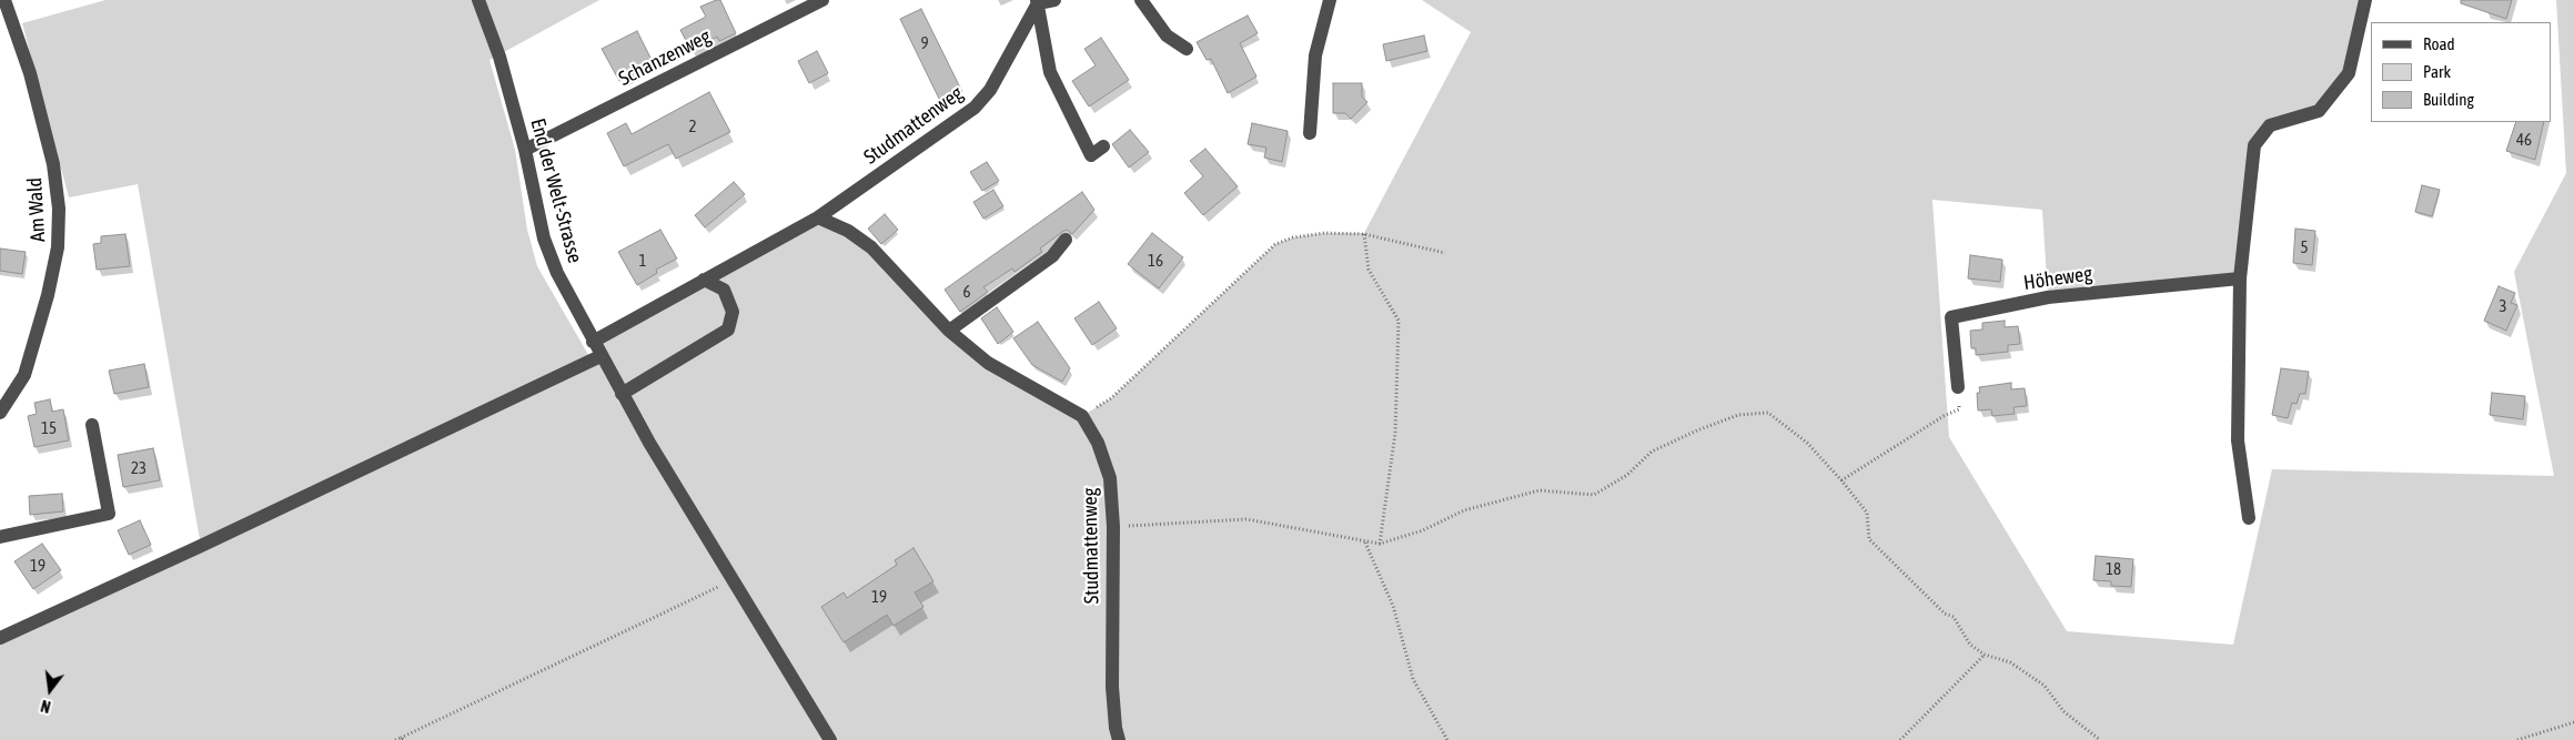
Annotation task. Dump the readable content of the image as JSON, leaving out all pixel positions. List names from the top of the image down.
{
  "streets": {
    "street": [
      "Schanzenweg",
      "Studmattenweg",
      "End der Welt-Strasse",
      "Am Wald",
      "Höheweg"
    ]
  },
  "crossings": [
    ["Schanzenweg", "End der Welt-Strasse"],
    ["Studmattenweg", "End der Welt-Strasse"]
  ],
  "house_numbers": [
    "9",
    "2",
    "46",
    "5",
    "1",
    "16",
    "6",
    "3",
    "15",
    "23",
    "19",
    "18",
    "19"
  ],
  "legend": ["Road", "Park", "Building"],
  "north": "bottom"
}
